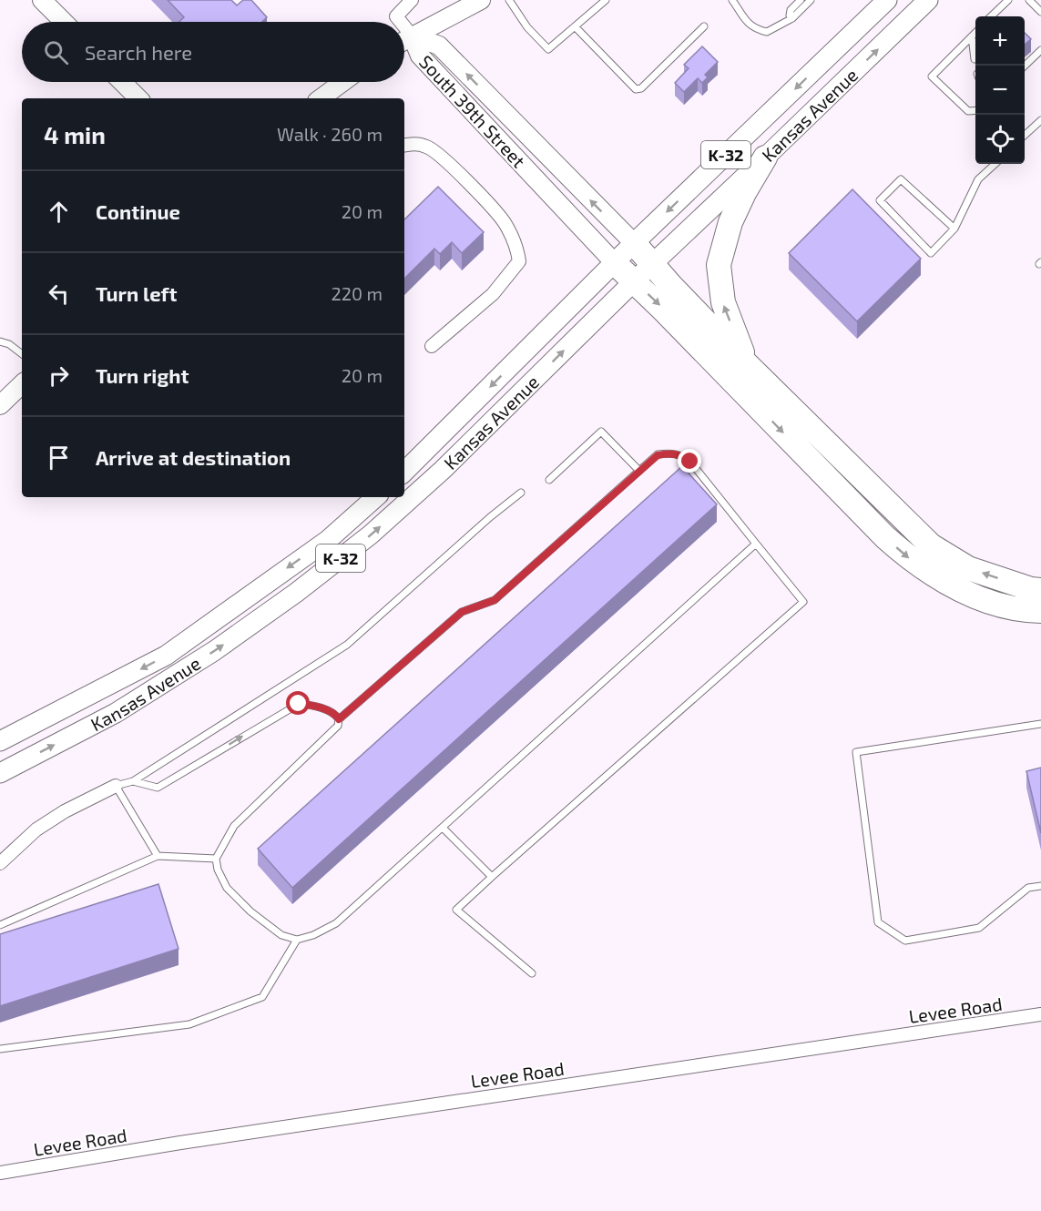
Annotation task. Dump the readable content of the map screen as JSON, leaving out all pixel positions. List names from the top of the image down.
{
  "streets": {
    "main road": ["Kansas Avenue", "K-32"],
    "street": ["South 39th Street", "Levee Road"]
  },
  "crossings": [
    ["South 39th Street", "Kansas Avenue"]
  ],
  "page": {
    "map_buttons": ["+", "−"],
    "search": "Search here",
    "heading": ["4 min", "Walk · 260 m"],
    "list": [
      ["Continue", "20 m"],
      ["Turn left", "220 m"],
      ["Turn right", "20 m"],
      "Arrive at destination"
    ]
  }
}
